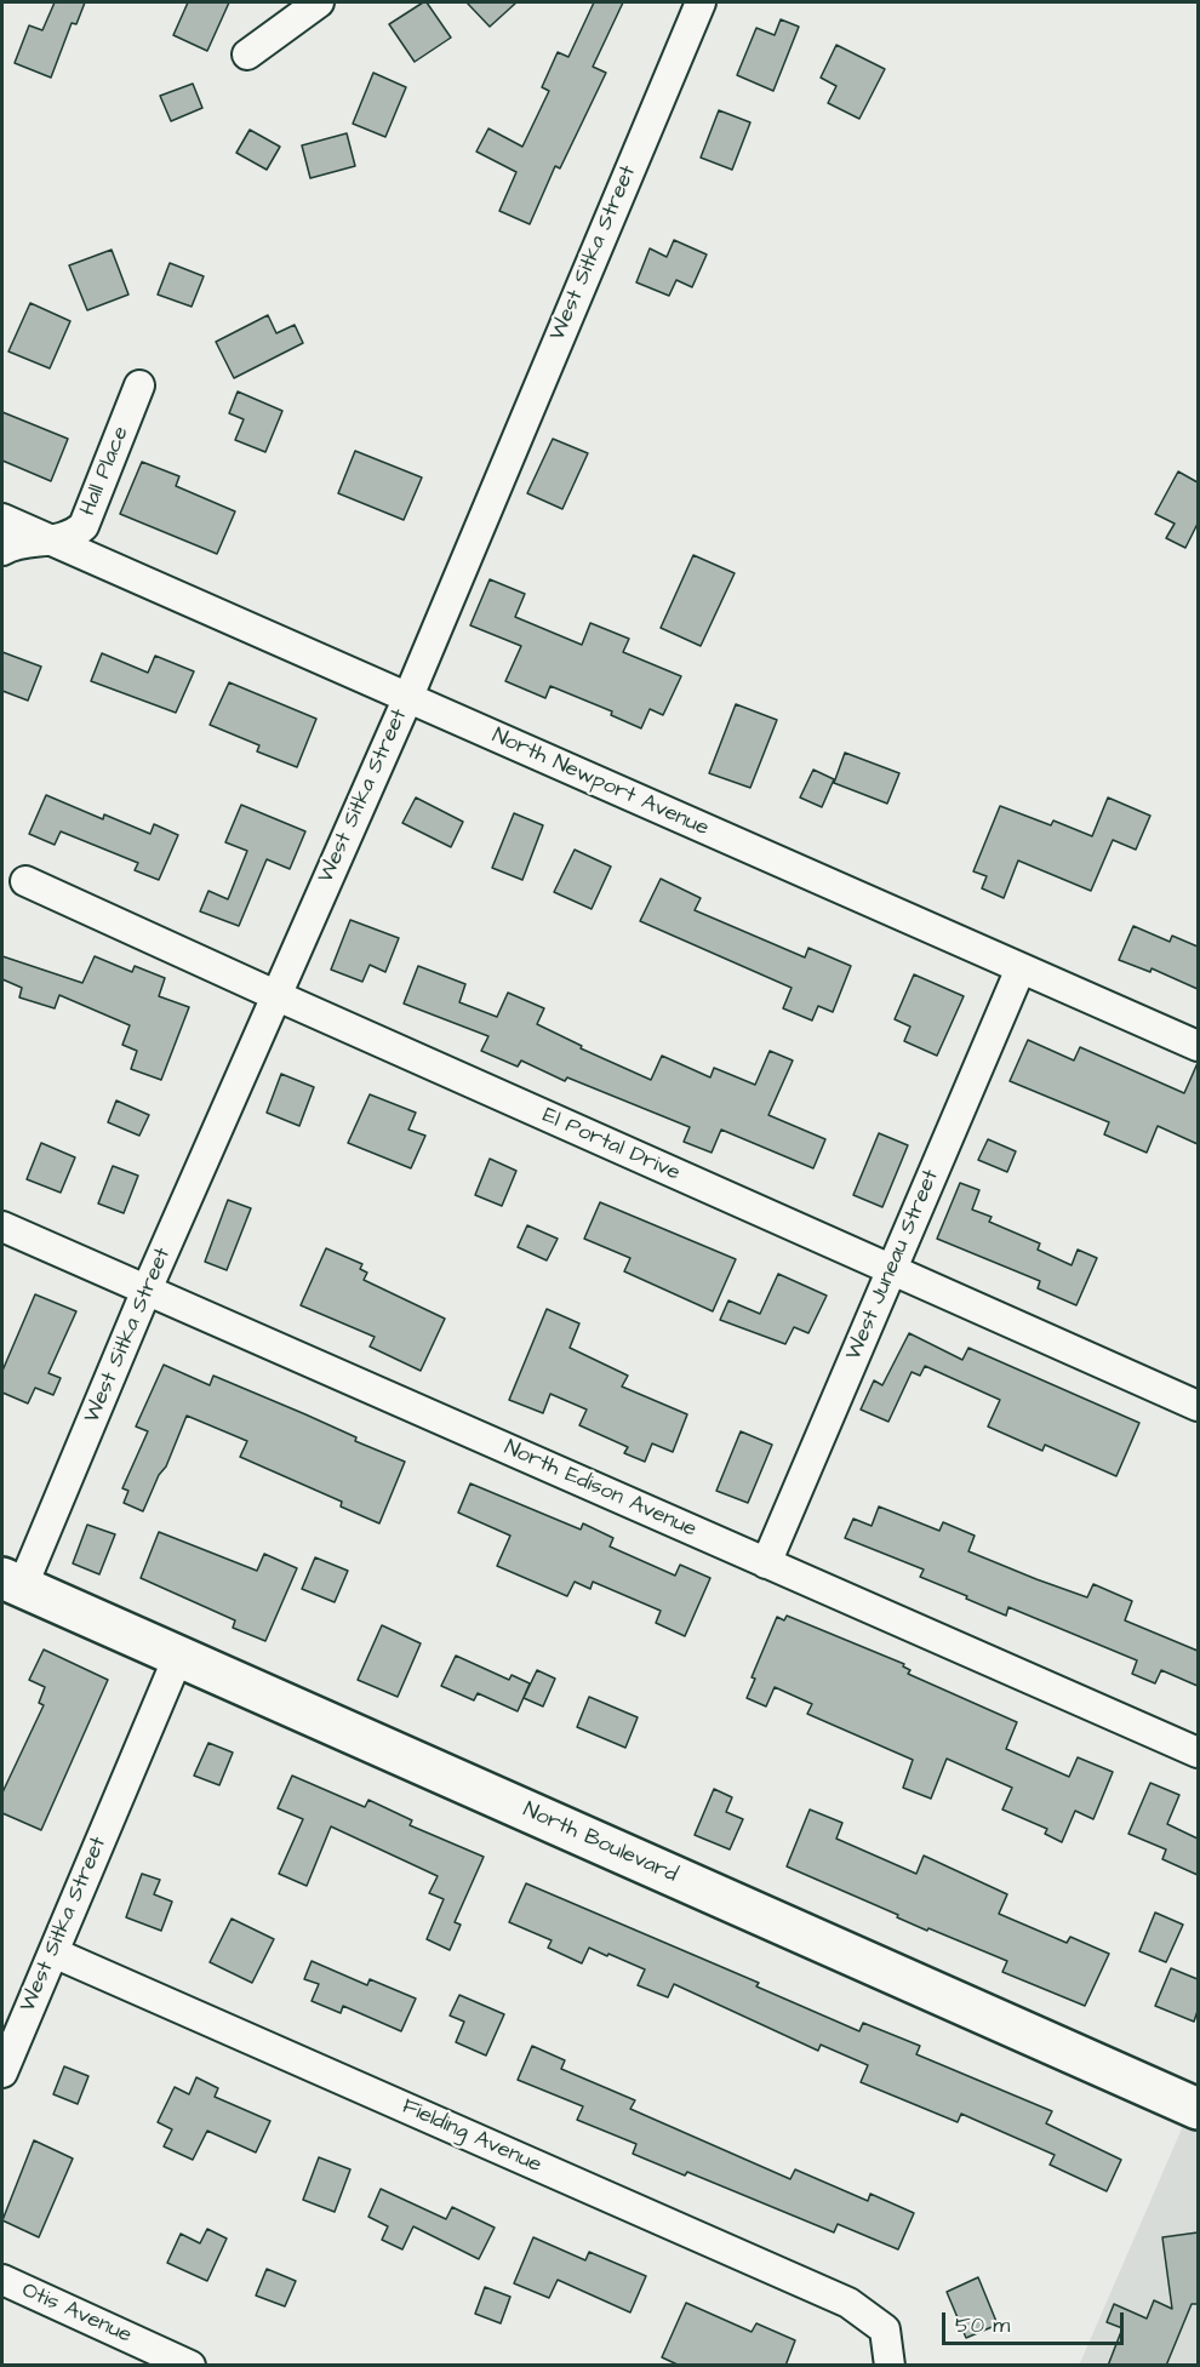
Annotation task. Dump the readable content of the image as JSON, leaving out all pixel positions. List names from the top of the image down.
{
  "streets": {
    "street": [
      "West Sitka Street",
      "Hall Place",
      "North Newport Avenue",
      "El Portal Drive",
      "West Juneau Street",
      "North Edison Avenue",
      "North Boulevard",
      "Fielding Avenue",
      "Otis Avenue"
    ]
  },
  "crossings": [
    ["West Sitka Street", "North Newport Avenue"],
    ["West Sitka Street", "El Portal Drive"],
    ["West Sitka Street", "North Edison Avenue"],
    ["West Sitka Street", "North Boulevard"],
    ["West Sitka Street", "Fielding Avenue"],
    ["Hall Place", "North Newport Avenue"],
    ["North Newport Avenue", "West Juneau Street"],
    ["El Portal Drive", "West Juneau Street"],
    ["West Juneau Street", "North Edison Avenue"]
  ],
  "scale_bar": "50 m"
}
